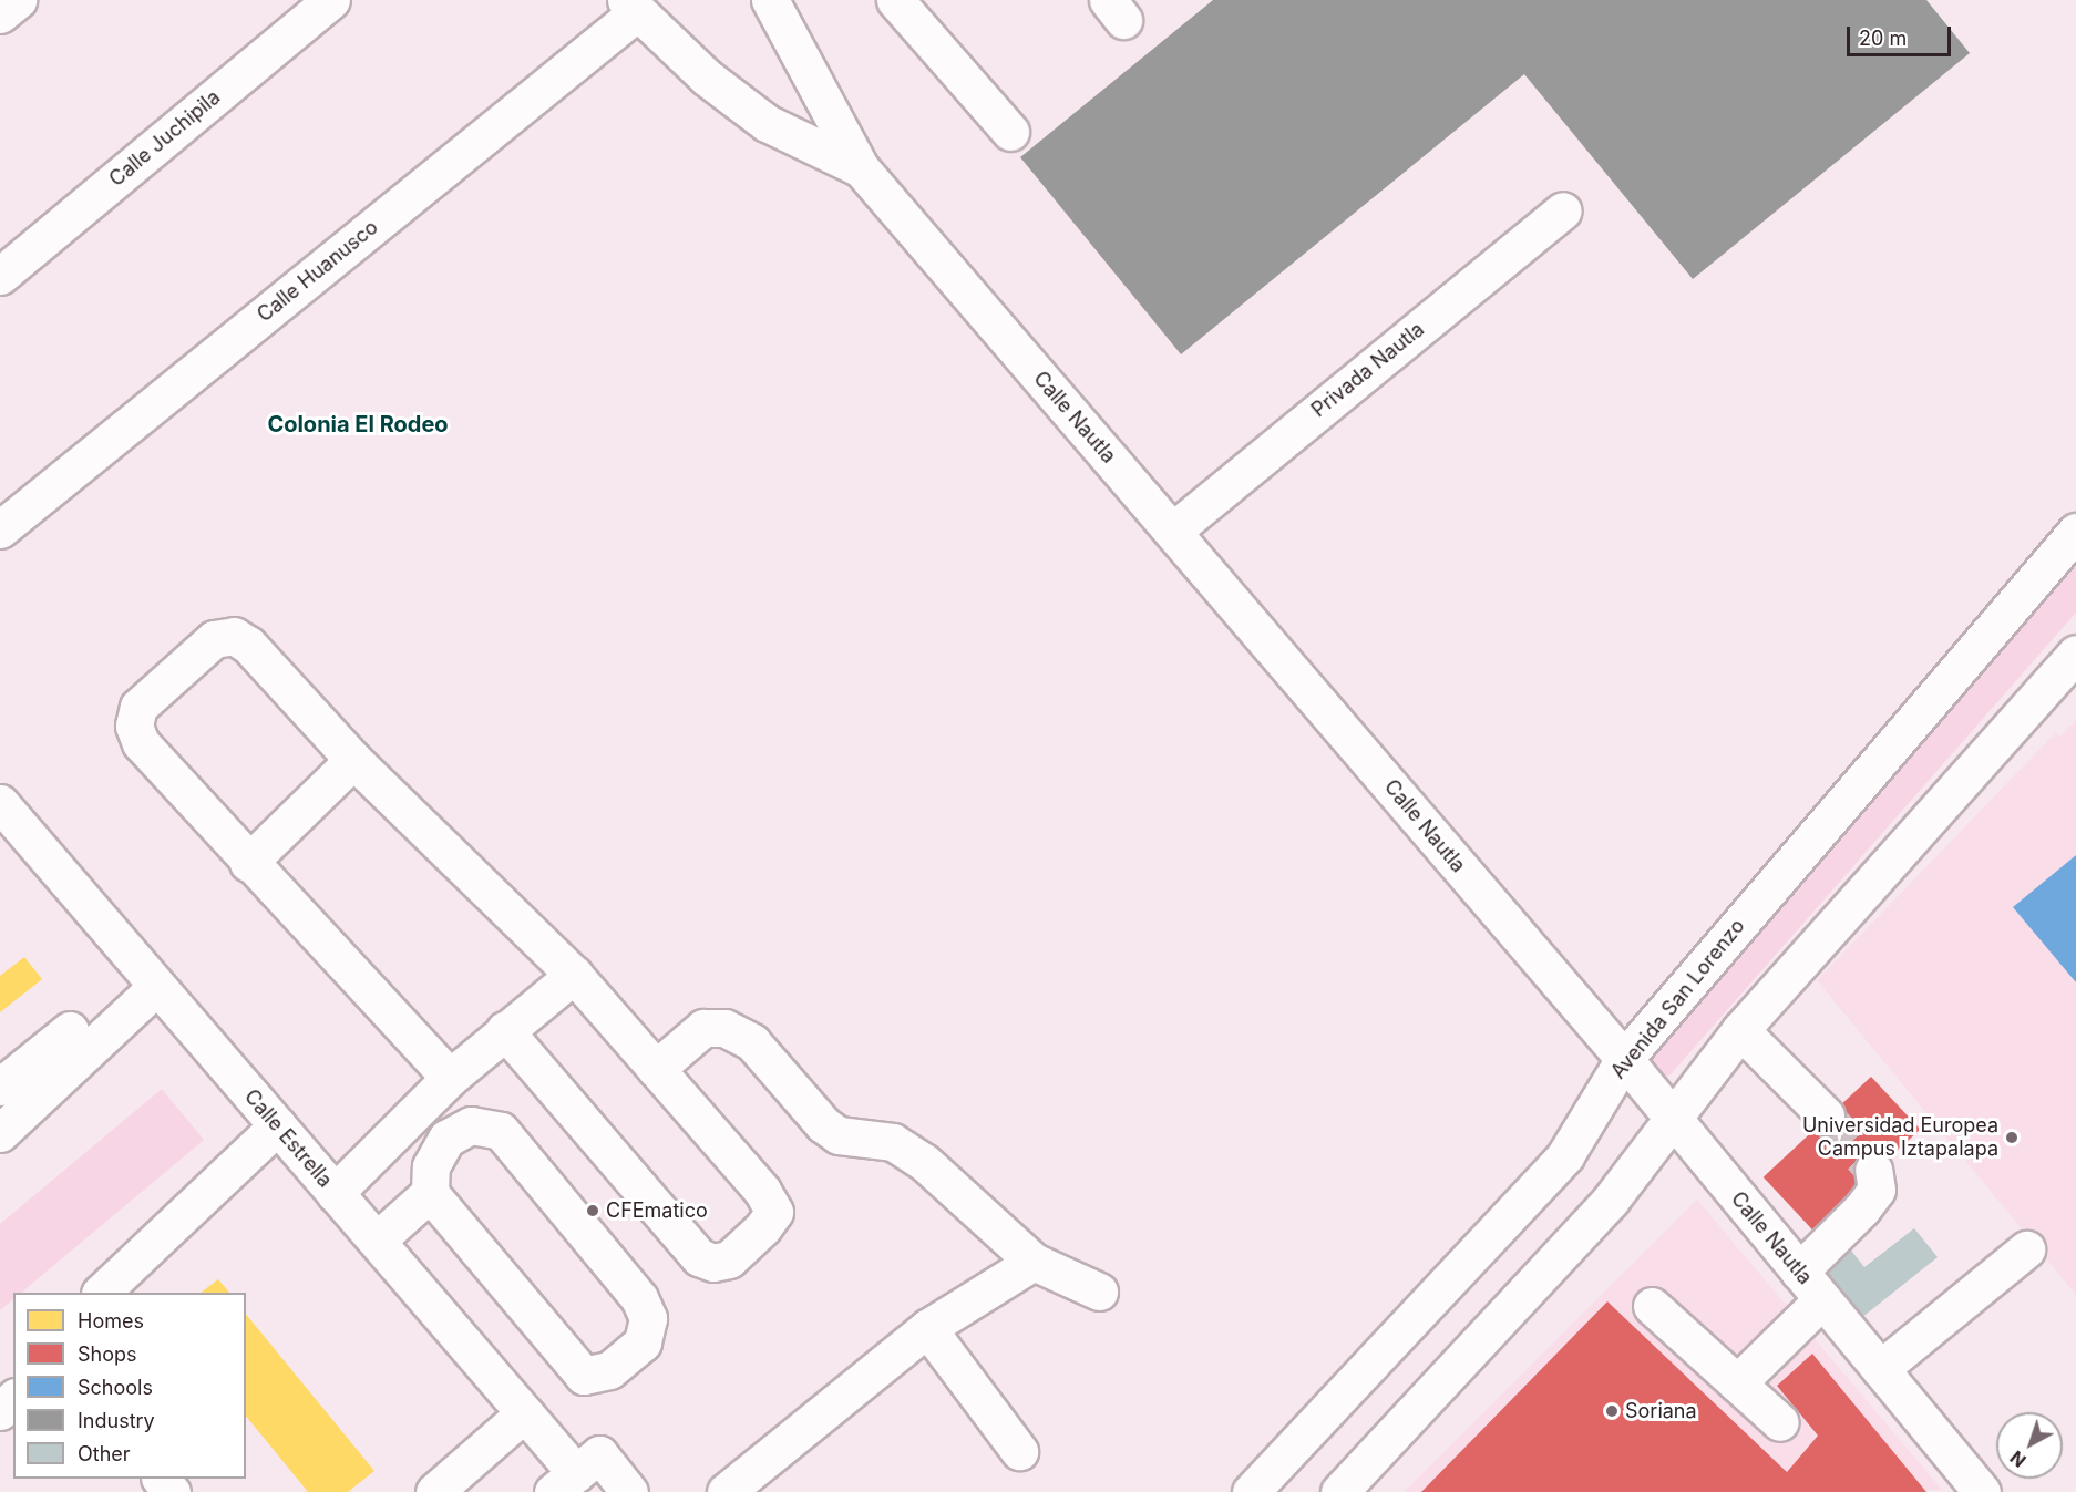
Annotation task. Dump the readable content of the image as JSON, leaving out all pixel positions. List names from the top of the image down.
{
  "streets": {
    "street": [
      "Calle Juchipila",
      "Calle Huanusco",
      "Privada Nautla",
      "Calle Nautla",
      "Avenida San Lorenzo",
      "Calle Estrella"
    ]
  },
  "crossings": [
    ["Calle Huanusco", "Calle Nautla"],
    ["Privada Nautla", "Calle Nautla"],
    ["Calle Nautla", "Avenida San Lorenzo"]
  ],
  "districts": ["Colonia El Rodeo"],
  "places": ["Universidad Europea Campus Iztapalapa", "CFEmatico", "Soriana"],
  "legend": [
    "Homes",
    "Shops",
    "Schools",
    "Industry",
    "Other"
  ],
  "scale_bar": "20 m",
  "north": "bottom left"
}
